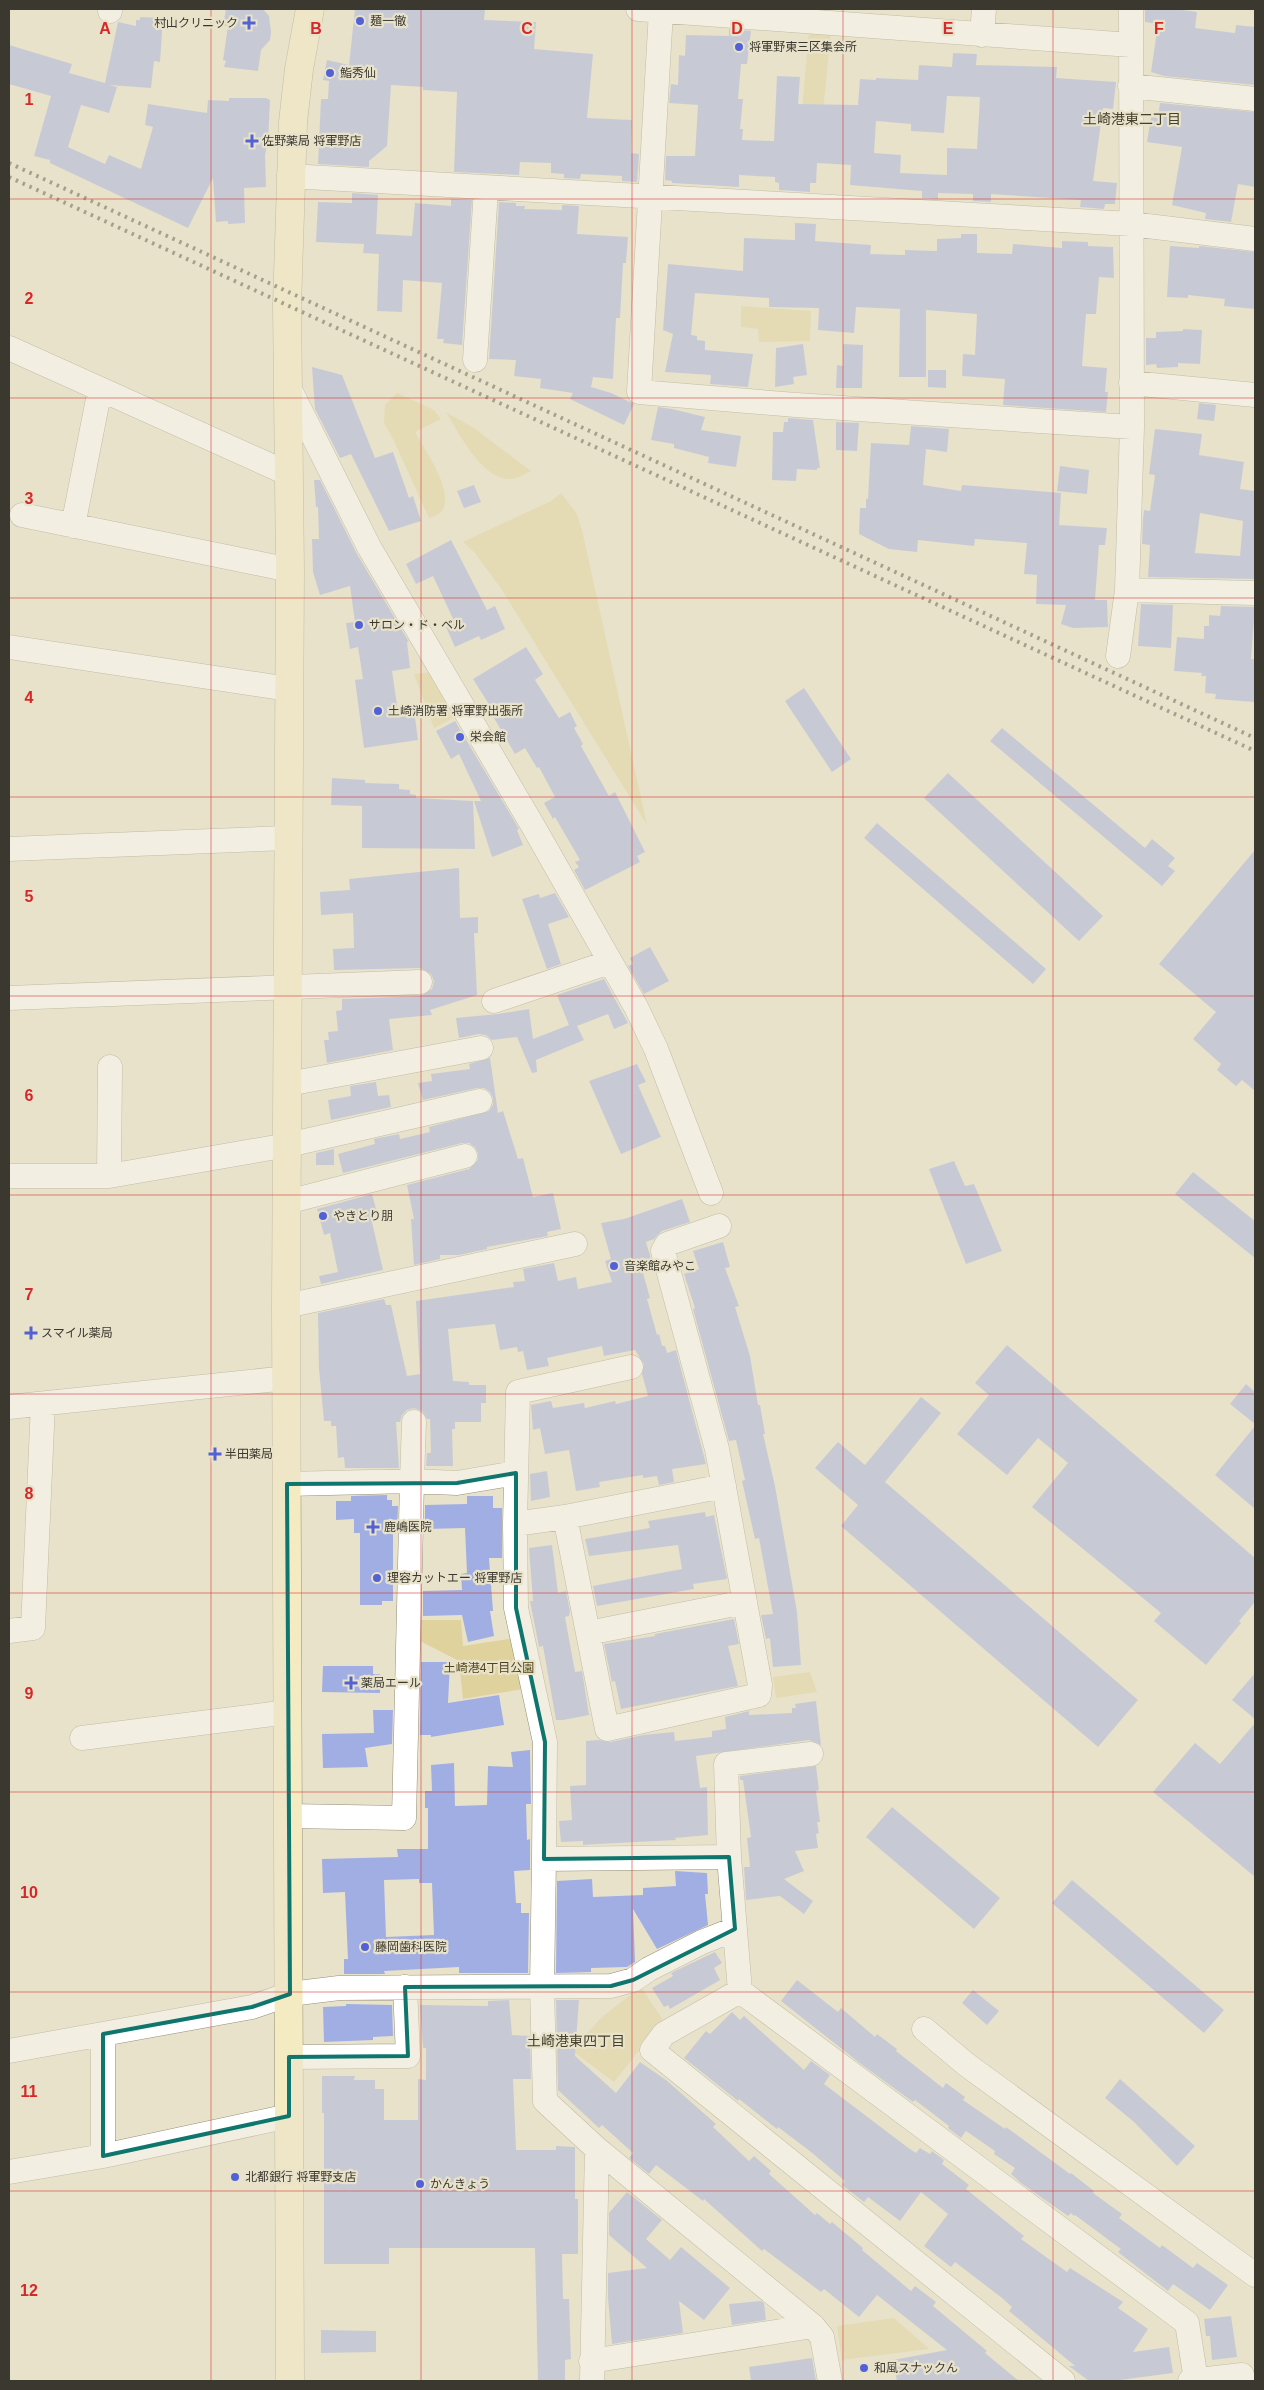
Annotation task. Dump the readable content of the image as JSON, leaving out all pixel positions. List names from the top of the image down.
{
  "districts": ["土崎港東二丁目", "土崎港東四丁目"],
  "parks": ["土崎港4丁目公園"],
  "places": {
    "other": [
      "麺一徹",
      "将軍野東三区集会所",
      "鮨秀仙",
      "サロン・ド・ベル",
      "土崎消防署 将軍野出張所",
      "栄会館",
      "やきとり朋",
      "音楽館みやこ",
      "理容カットエー 将軍野店",
      "藤岡歯科医院",
      "北都銀行 将軍野支店",
      "かんきょう",
      "和風スナックん"
    ],
    "health": [
      "村山クリニック",
      "佐野薬局 将軍野店",
      "スマイル薬局",
      "半田薬局",
      "鹿嶋医院",
      "薬局エール"
    ]
  },
  "grid": {
    "columns": [
      "A",
      "B",
      "C",
      "D",
      "E",
      "F"
    ],
    "rows": [
      "1",
      "2",
      "3",
      "4",
      "5",
      "6",
      "7",
      "8",
      "9",
      "10",
      "11",
      "12"
    ]
  }
}
